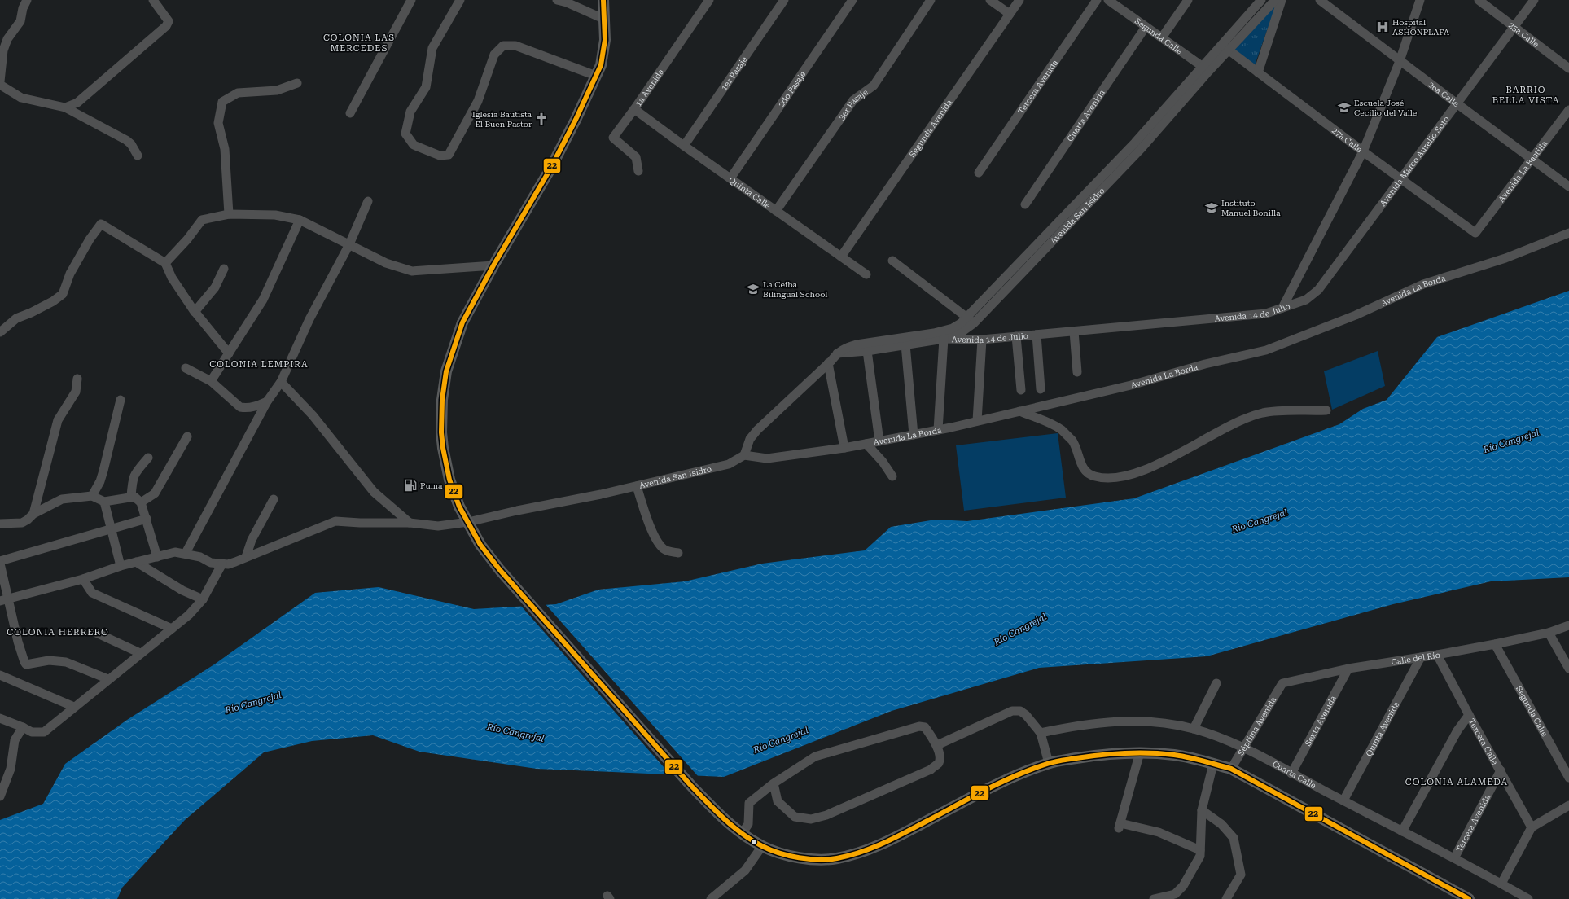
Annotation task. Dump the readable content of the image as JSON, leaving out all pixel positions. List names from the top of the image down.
{
  "streets": {
    "street": [
      "25a Calle",
      "Segunda Calle",
      "1er Pasaje",
      "Tercera Avenida",
      "1a Avenida",
      "2do Pasaje",
      "26a Calle",
      "3er Pasaje",
      "Cuarta Avenida",
      "Segunda Avenida",
      "27a Calle",
      "Avenida Marco Aurelio Soto",
      "Avenida La Bastilla",
      "Quinta Calle",
      "Avenida San Isidro",
      "Avenida La Borda",
      "Avenida 14 de Julio",
      "Calle del Río",
      "Sexta Avenida",
      "Séptima Avenida",
      "Quinta Avenida",
      "Tercera Calle",
      "Cuarta Calle"
    ]
  },
  "crossings": [
    ["25a Calle", "Avenida Marco Aurelio Soto"],
    ["Segunda Calle", "Cuarta Avenida"],
    ["Segunda Calle", "Avenida San Isidro"],
    ["Segunda Calle", "Calle del Río"],
    ["1er Pasaje", "Quinta Calle"],
    ["Tercera Avenida", "Tercera Calle"],
    ["Tercera Avenida", "Cuarta Calle"],
    ["1a Avenida", "Quinta Calle"],
    ["2do Pasaje", "Quinta Calle"],
    ["26a Calle", "Avenida Marco Aurelio Soto"],
    ["26a Calle", "Avenida La Bastilla"],
    ["26a Calle", "Avenida 14 de Julio"],
    ["3er Pasaje", "Quinta Calle"],
    ["Segunda Avenida", "Quinta Calle"],
    ["27a Calle", "Avenida Marco Aurelio Soto"],
    ["27a Calle", "Avenida La Bastilla"],
    ["27a Calle", "Avenida San Isidro"],
    ["27a Calle", "Avenida 14 de Julio"],
    ["Avenida Marco Aurelio Soto", "Avenida 14 de Julio"],
    ["Avenida San Isidro", "Avenida La Borda"],
    ["Avenida San Isidro", "Avenida 14 de Julio"],
    ["Calle del Río", "Sexta Avenida"],
    ["Calle del Río", "Séptima Avenida"],
    ["Calle del Río", "Quinta Avenida"],
    ["Calle del Río", "Tercera Calle"],
    ["Sexta Avenida", "Cuarta Calle"],
    ["Séptima Avenida", "Cuarta Calle"],
    ["Quinta Avenida", "Cuarta Calle"]
  ],
  "districts": [
    "COLONIA LAS MERCEDES",
    "BARRIO BELLA VISTA",
    "COLONIA LEMPIRA",
    "COLONIA HERRERO",
    "COLONIA ALAMEDA"
  ],
  "water": ["Río Cangrejal"],
  "places": {
    "hospital": ["Hospital ASHONPLAFA"],
    "school or university": ["Escuela José Cecilio del Valle", "Instituto Manuel Bonilla", "La Ceiba Bilingual School"],
    "church": ["Iglesia Bautista El Buen Pastor"],
    "fuel station": ["Puma"]
  },
  "lines": ["transit line 22"]
}
